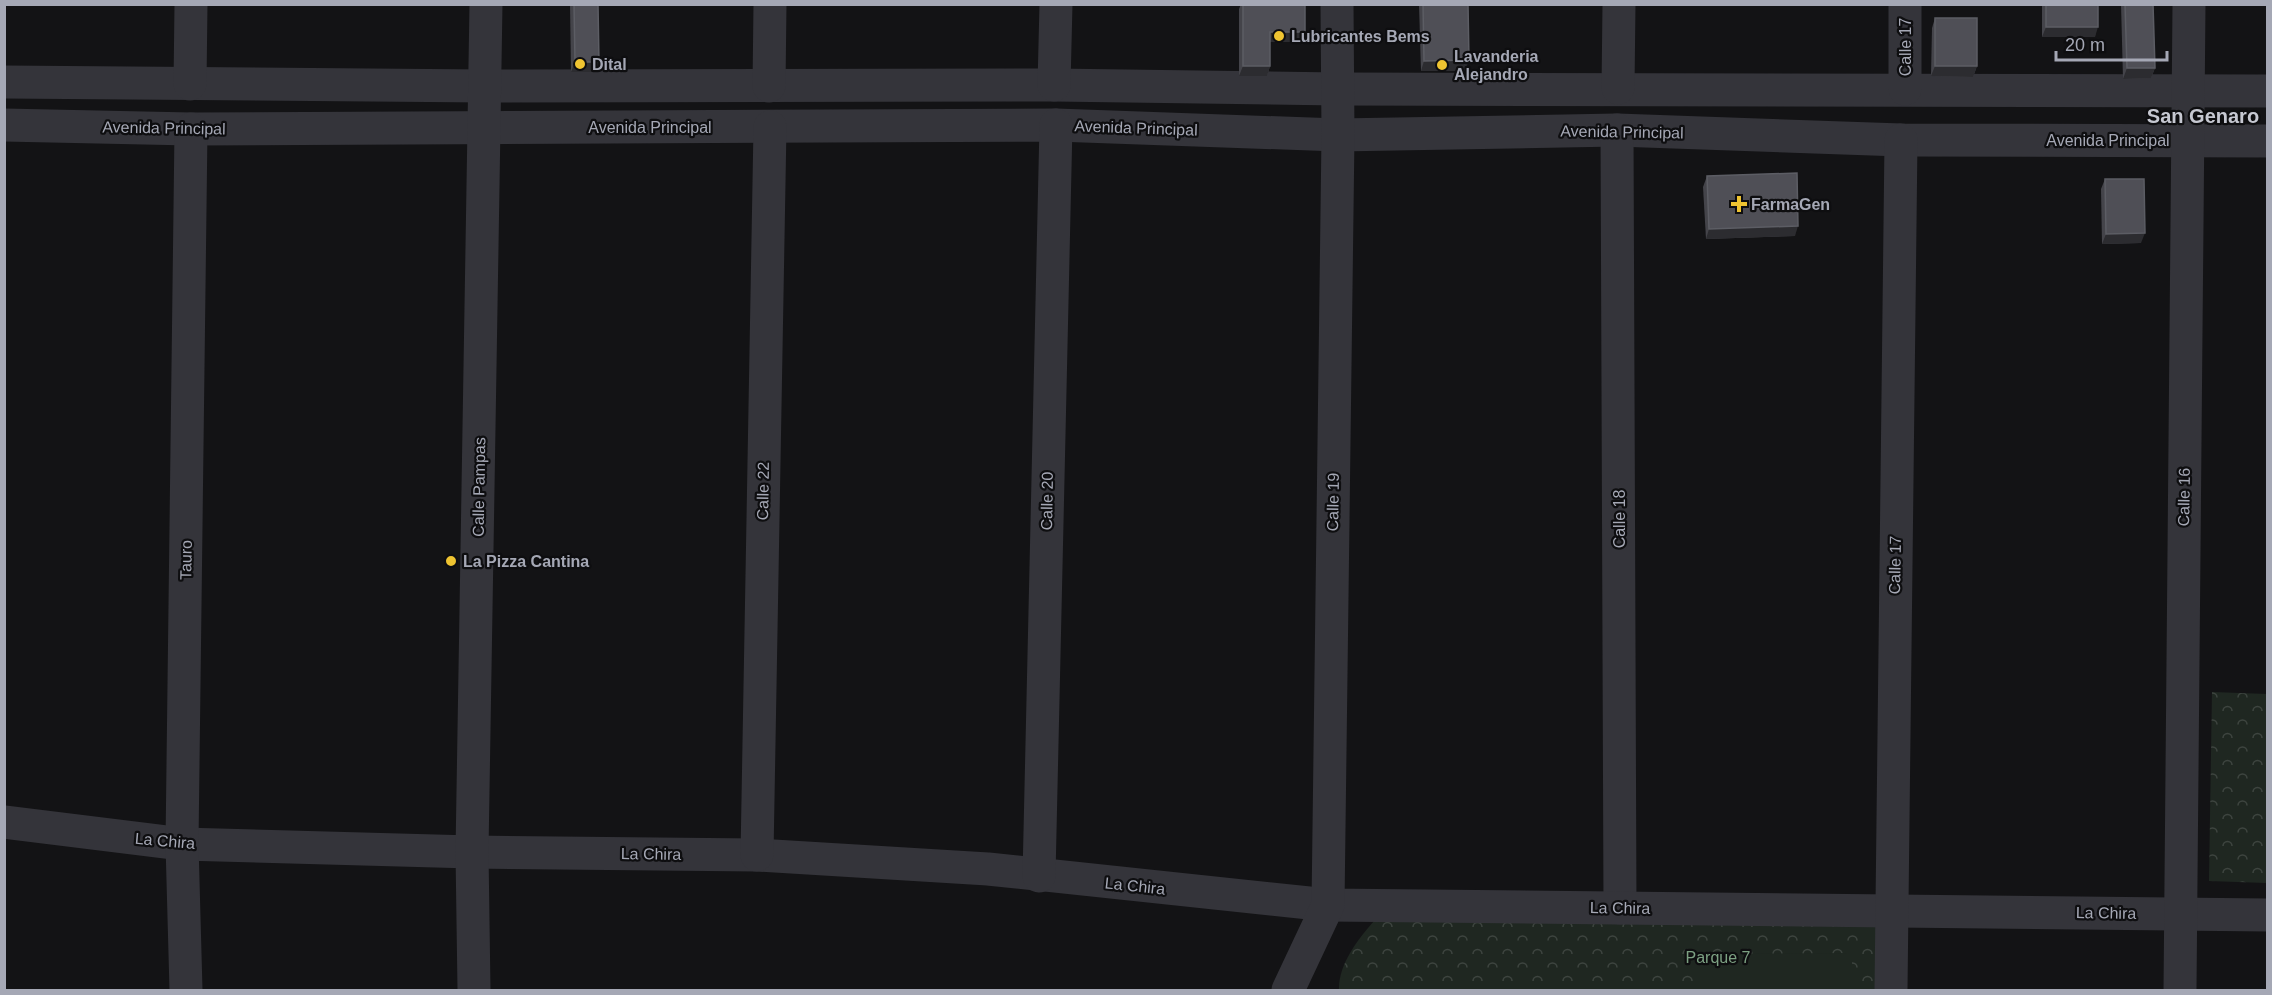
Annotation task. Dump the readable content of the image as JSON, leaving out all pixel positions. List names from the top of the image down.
{
  "streets": {
    "street": [
      "Calle 17",
      "Avenida Principal",
      "Calle Pampas",
      "Calle 22",
      "Calle 16",
      "Calle 20",
      "Calle 19",
      "Calle 18",
      "Tauro",
      "La Chira"
    ]
  },
  "crossings": [
    ["Calle 17", "Avenida Principal"],
    ["Calle 17", "La Chira"],
    ["Avenida Principal", "Calle Pampas"],
    ["Avenida Principal", "Calle 22"],
    ["Avenida Principal", "Calle 16"],
    ["Avenida Principal", "Calle 20"],
    ["Avenida Principal", "Calle 19"],
    ["Avenida Principal", "Calle 18"],
    ["Avenida Principal", "Tauro"],
    ["Calle Pampas", "La Chira"],
    ["Calle 22", "La Chira"],
    ["Calle 16", "La Chira"],
    ["Calle 20", "La Chira"],
    ["Calle 19", "La Chira"],
    ["Calle 18", "La Chira"],
    ["Tauro", "La Chira"]
  ],
  "districts": ["San Genaro"],
  "parks": ["Parque 7"],
  "places": {
    "other": [
      "Lubricantes Bems",
      "Dital",
      "Lavanderia Alejandro",
      "La Pizza Cantina"
    ],
    "health": ["FarmaGen"]
  },
  "scale_bar": "20 m"
}
